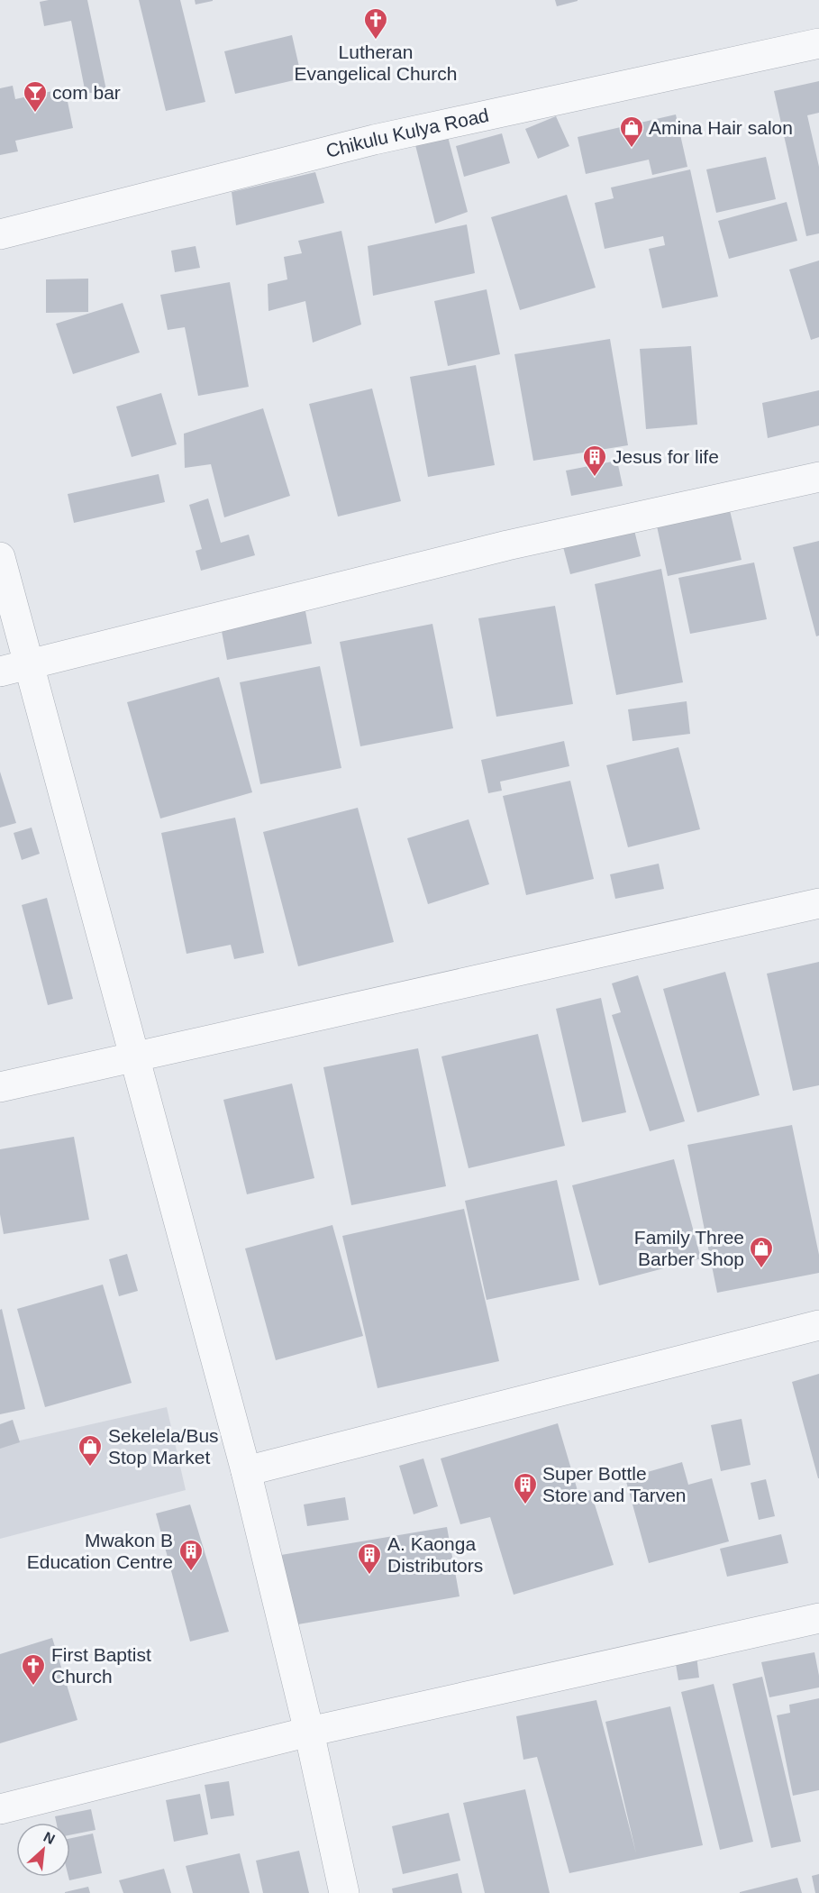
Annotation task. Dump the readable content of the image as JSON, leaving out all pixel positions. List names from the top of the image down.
{
  "streets": {
    "street": ["Chikulu Kulya Road"]
  },
  "places": {
    "church": ["Lutheran Evangelical Church", "First Baptist Church"],
    "bar": ["com bar"],
    "shop": ["Amina Hair salon", "Family Three Barber Shop", "Sekelela/Bus Stop Market"],
    "building": [
      "Jesus for life",
      "Super Bottle Store and Tarven",
      "Mwakon B Education Centre",
      "A. Kaonga Distributors"
    ]
  },
  "north": "top right"
}
